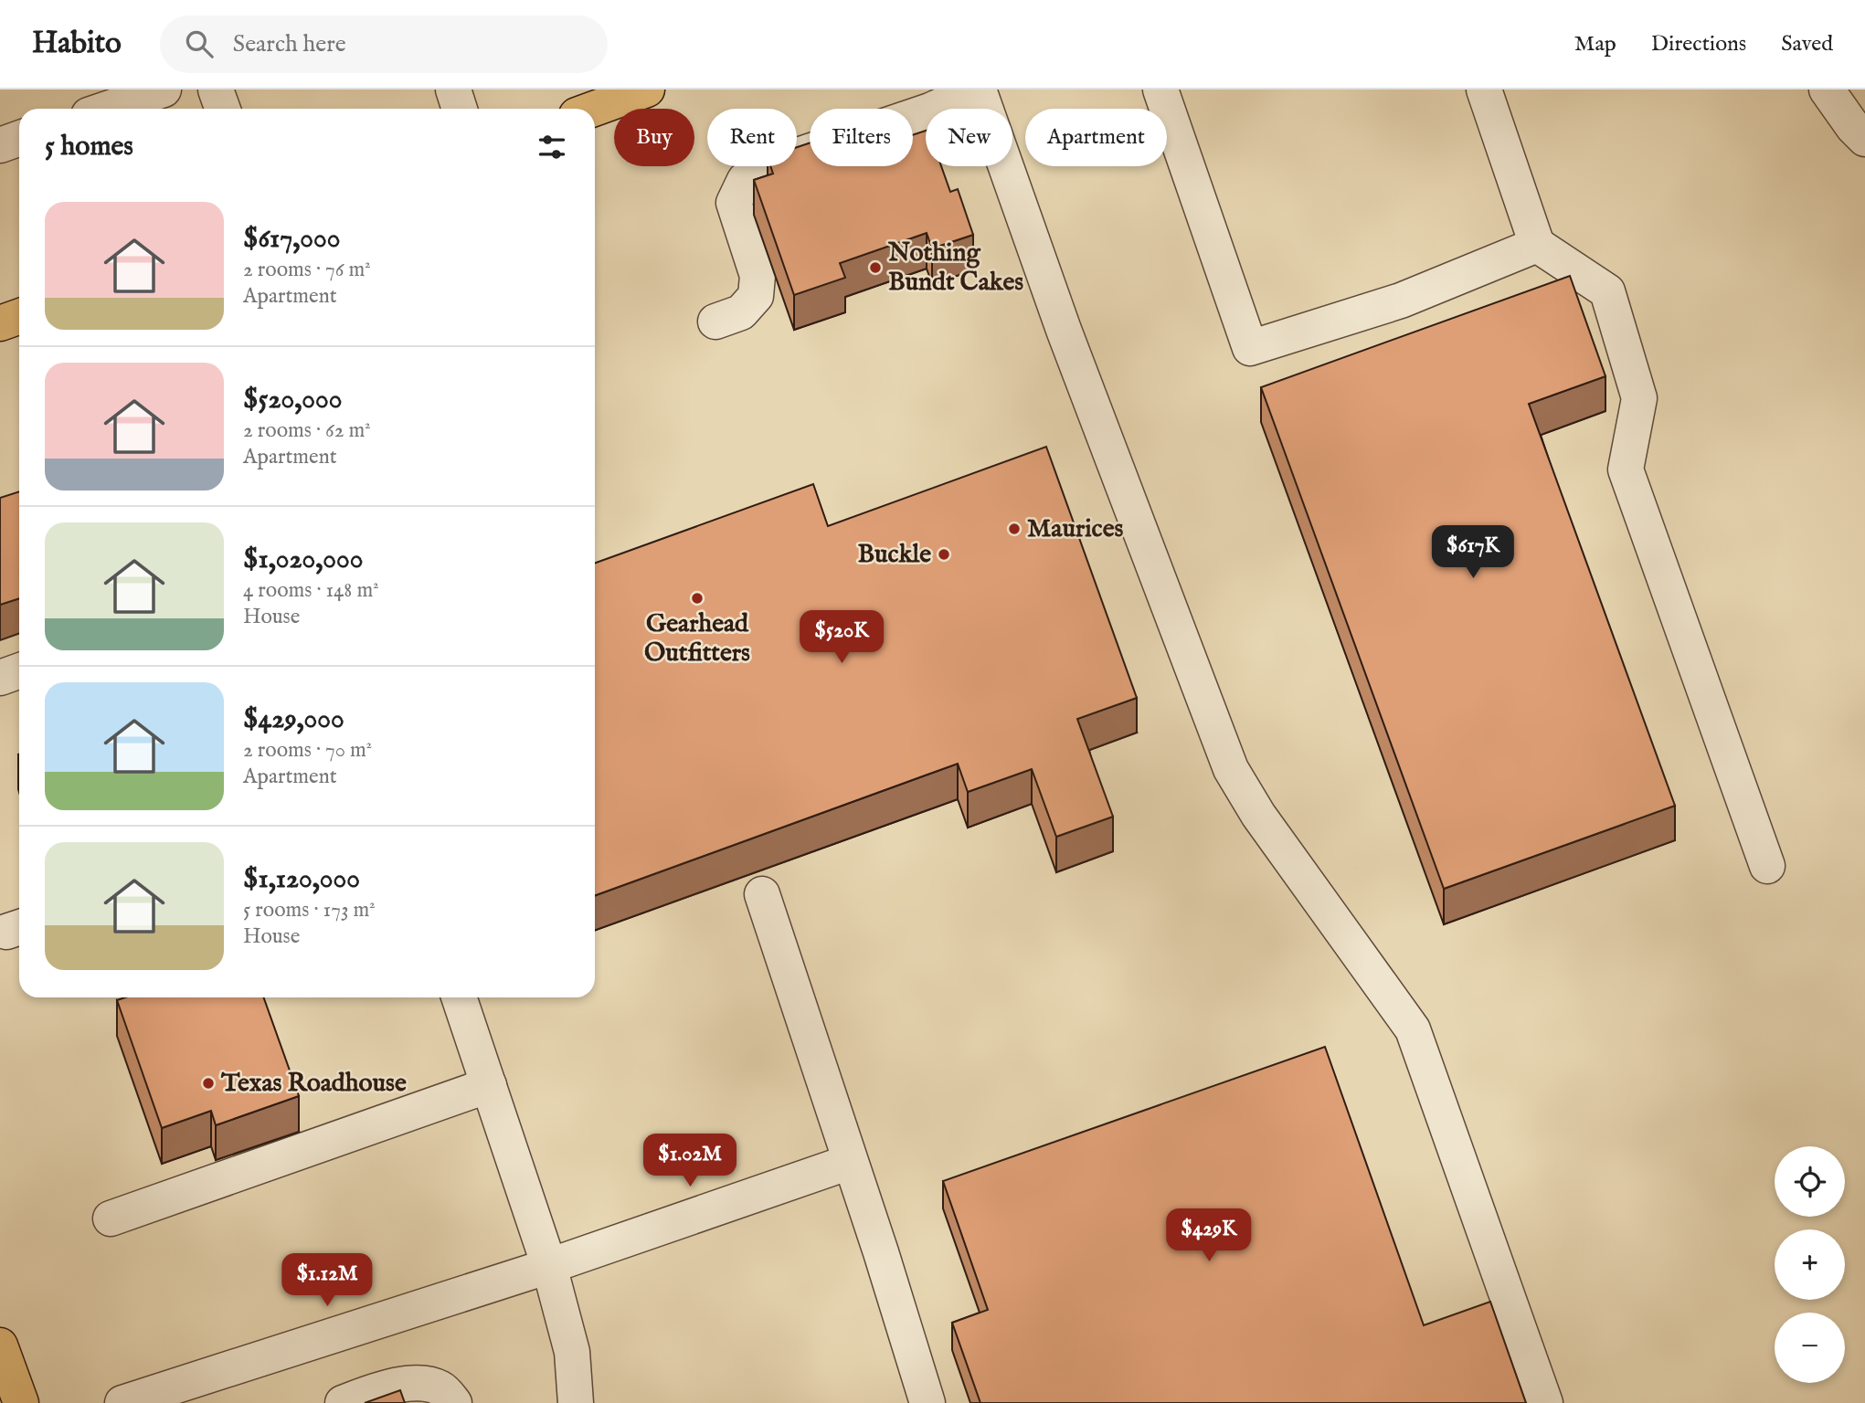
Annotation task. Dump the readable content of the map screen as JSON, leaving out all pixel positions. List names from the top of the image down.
{
  "places": [
    "Nothing Bundt Cakes",
    "Maurices",
    "Buckle",
    "Gearhead Outfitters",
    "Texas Roadhouse"
  ],
  "page": {
    "header": "Habito",
    "search": "Search here",
    "nav": ["Map", "Directions", "Saved"],
    "chip": [
      "Buy",
      "Rent",
      "Filters",
      "New",
      "Apartment"
    ],
    "heading": "5 homes",
    "list": [
      {
        "name": "$617,000",
        "note": "2 rooms · 76 m² · Apartment"
      },
      {
        "name": "$520,000",
        "note": "2 rooms · 62 m² · Apartment"
      },
      {
        "name": "$1,020,000",
        "note": "4 rooms · 148 m² · House"
      },
      {
        "name": "$429,000",
        "note": "2 rooms · 70 m² · Apartment"
      },
      {
        "name": "$1,120,000",
        "note": "5 rooms · 173 m² · House"
      }
    ],
    "price": [
      "$617K",
      "$520K",
      "$1.02M",
      "$429K",
      "$1.12M"
    ],
    "map_buttons": ["+", "−"]
  }
}
